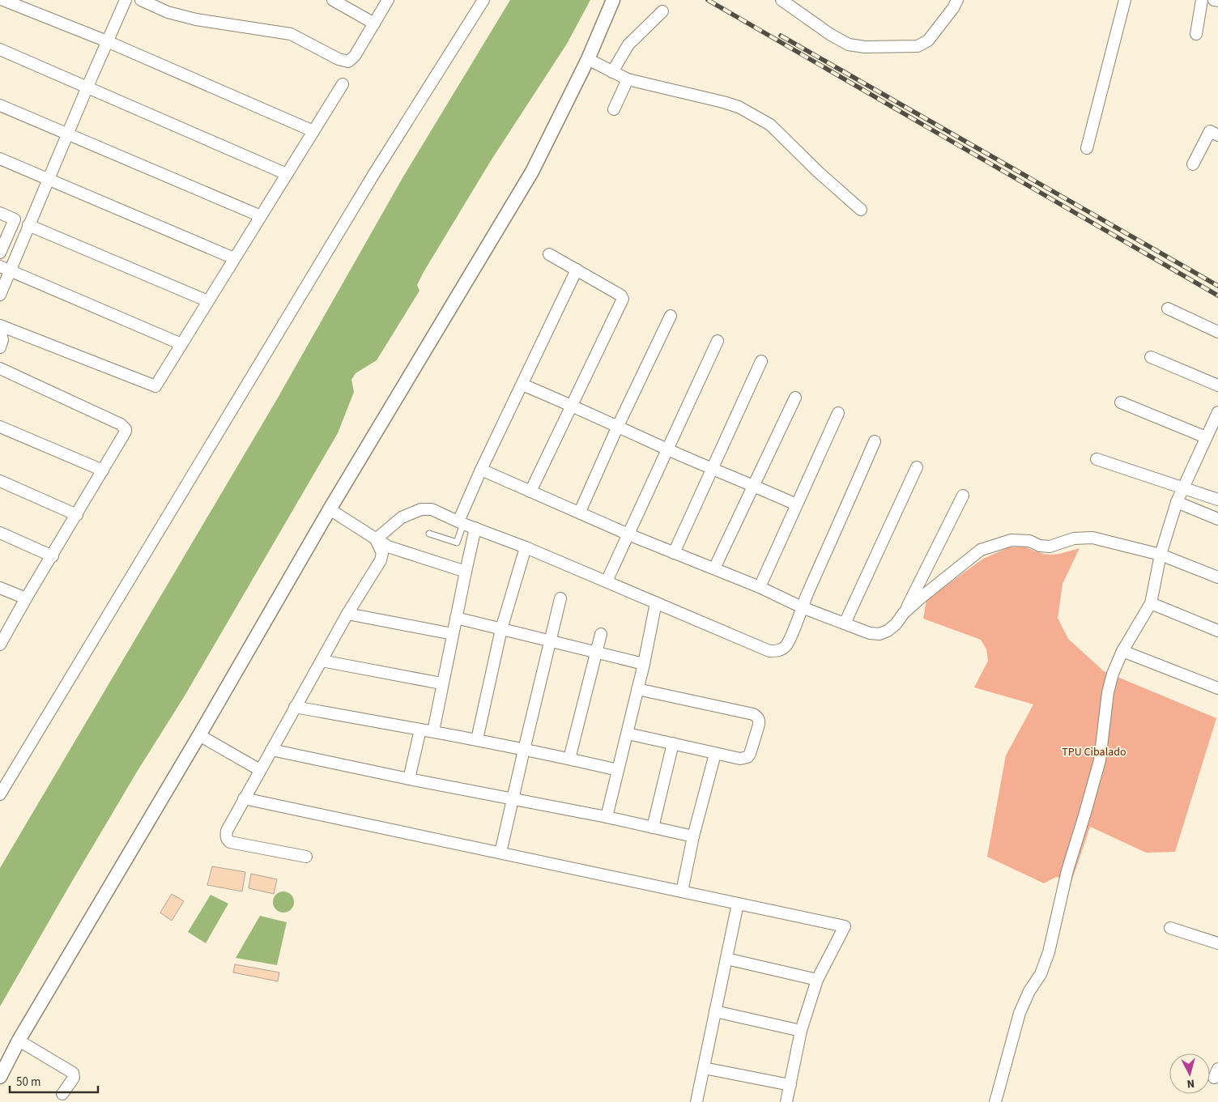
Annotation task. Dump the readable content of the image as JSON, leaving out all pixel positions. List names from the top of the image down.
{
  "parks": ["TPU Cibalado"],
  "scale_bar": "50 m",
  "north": "bottom"
}
